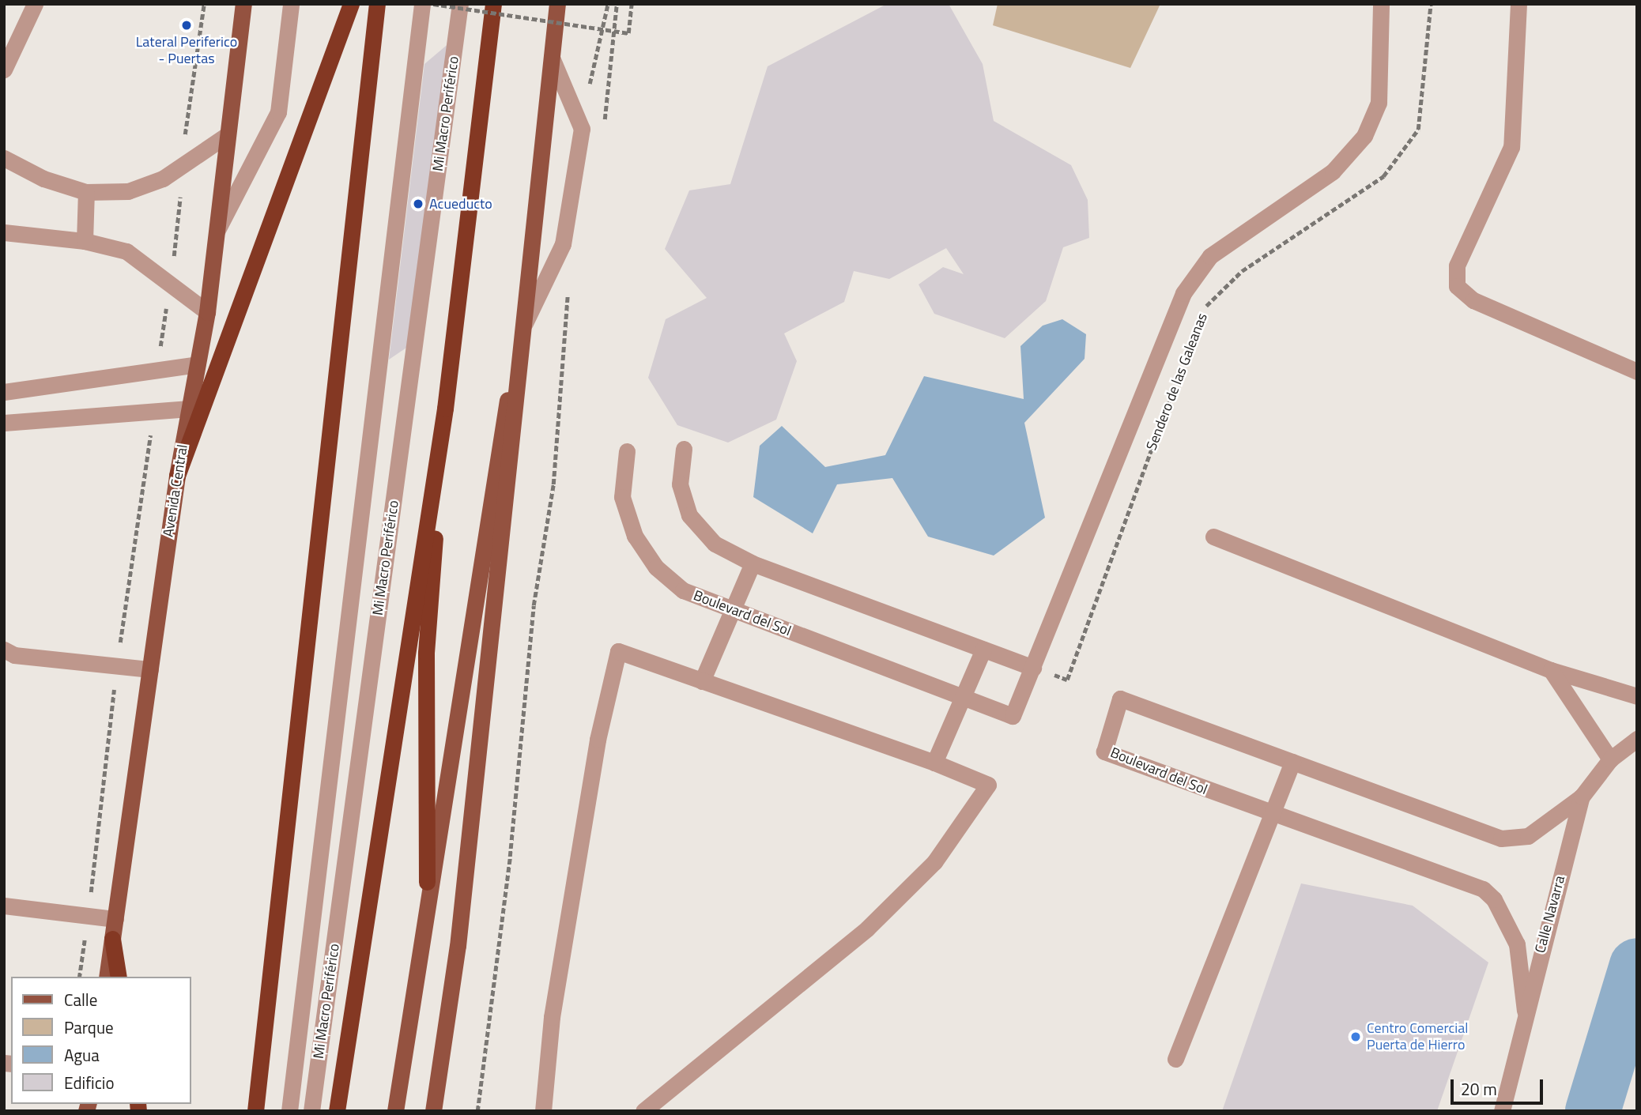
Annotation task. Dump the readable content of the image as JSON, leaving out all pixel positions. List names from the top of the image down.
{
  "streets": {
    "main road": ["Avenida Central"],
    "street": [
      "Mi Macro Periférico",
      "Sendero de las Galeanas",
      "Boulevard del Sol",
      "Calle Navarra"
    ]
  },
  "crossings": [
    ["Sendero de las Galeanas", "Boulevard del Sol"],
    ["Boulevard del Sol", "Calle Navarra"]
  ],
  "places": ["Lateral Periferico - Puertas", "Acueducto", "Centro Comercial Puerta de Hierro"],
  "legend": [
    "Calle",
    "Parque",
    "Agua",
    "Edificio"
  ],
  "scale_bar": "20 m"
}
